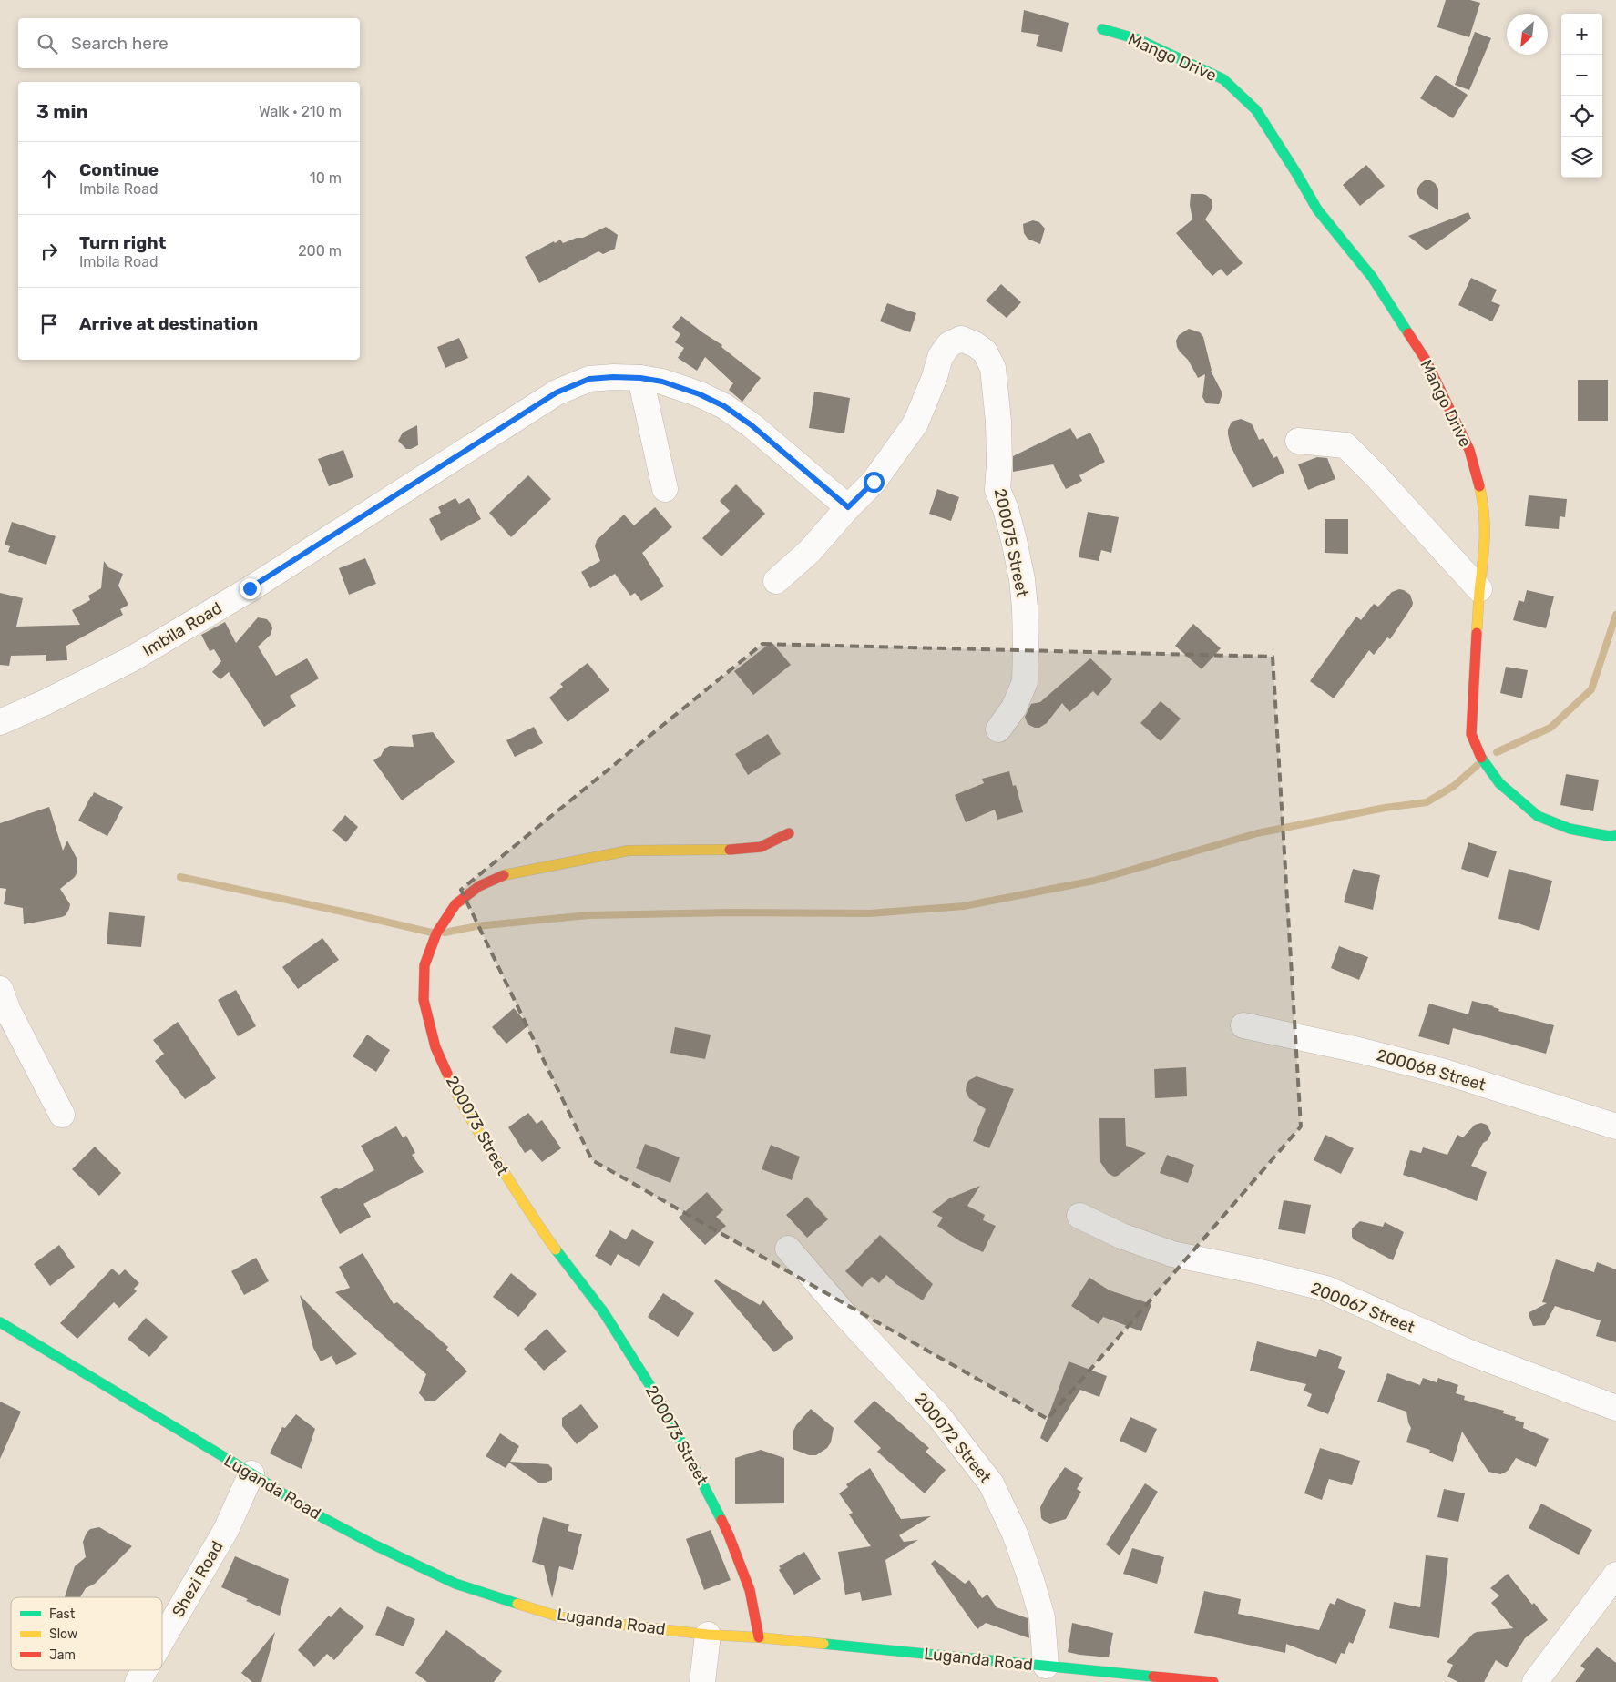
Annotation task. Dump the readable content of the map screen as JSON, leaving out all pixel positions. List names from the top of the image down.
{
  "streets": {
    "street": [
      "Mango Drive",
      "200075 Street",
      "Imbila Road",
      "200068 Street",
      "200073 Street",
      "200067 Street",
      "200072 Street",
      "Luganda Road",
      "Shezi Road"
    ]
  },
  "crossings": [
    ["200075 Street", "Imbila Road"],
    ["200073 Street", "Luganda Road"],
    ["200072 Street", "Luganda Road"],
    ["Luganda Road", "Shezi Road"]
  ],
  "legend": ["Fast", "Slow", "Jam"],
  "north": "bottom left",
  "page": {
    "map_buttons": ["+", "−"],
    "search": "Search here",
    "heading": ["3 min", "Walk · 210 m"],
    "list": [
      ["Continue", "Imbila Road", "10 m"],
      ["Turn right", "Imbila Road", "200 m"],
      "Arrive at destination"
    ]
  }
}
